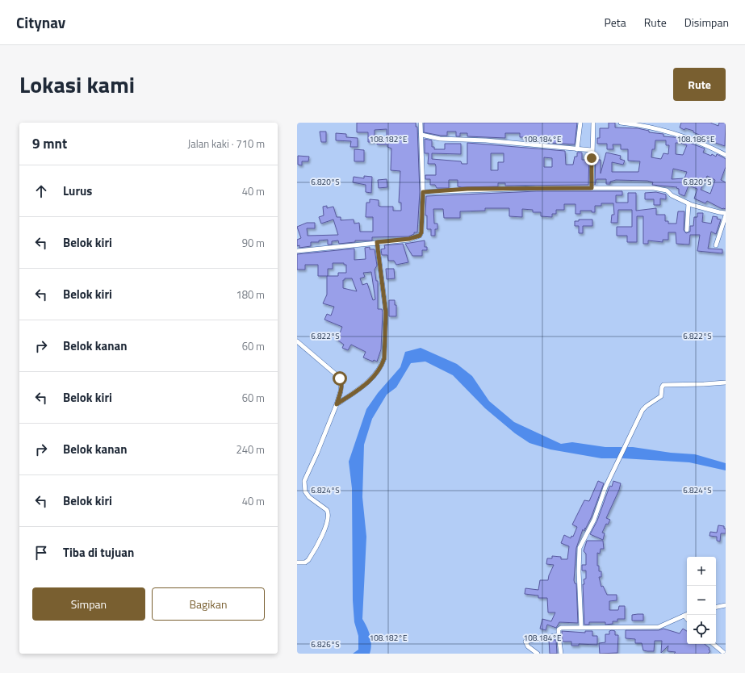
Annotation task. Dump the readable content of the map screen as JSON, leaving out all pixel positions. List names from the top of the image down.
{
  "page": {
    "header": "Citynav",
    "nav": ["Peta", "Rute", "Disimpan"],
    "title": "Lokasi kami",
    "buttons": [
      "Rute",
      ["Simpan", "Bagikan"]
    ],
    "heading": ["9 mnt", "Jalan kaki · 710 m"],
    "list": [
      ["Lurus", "40 m"],
      ["Belok kiri", "90 m"],
      ["Belok kiri", "180 m"],
      ["Belok kanan", "60 m"],
      ["Belok kiri", "60 m"],
      ["Belok kanan", "240 m"],
      ["Belok kiri", "40 m"],
      "Tiba di tujuan"
    ],
    "map_buttons": ["+", "−"]
  },
  "coordinates": [
    "108.182°E",
    "108.184°E",
    "108.186°E",
    "6.820°S",
    "6.822°S",
    "6.824°S",
    "6.826°S"
  ]
}
